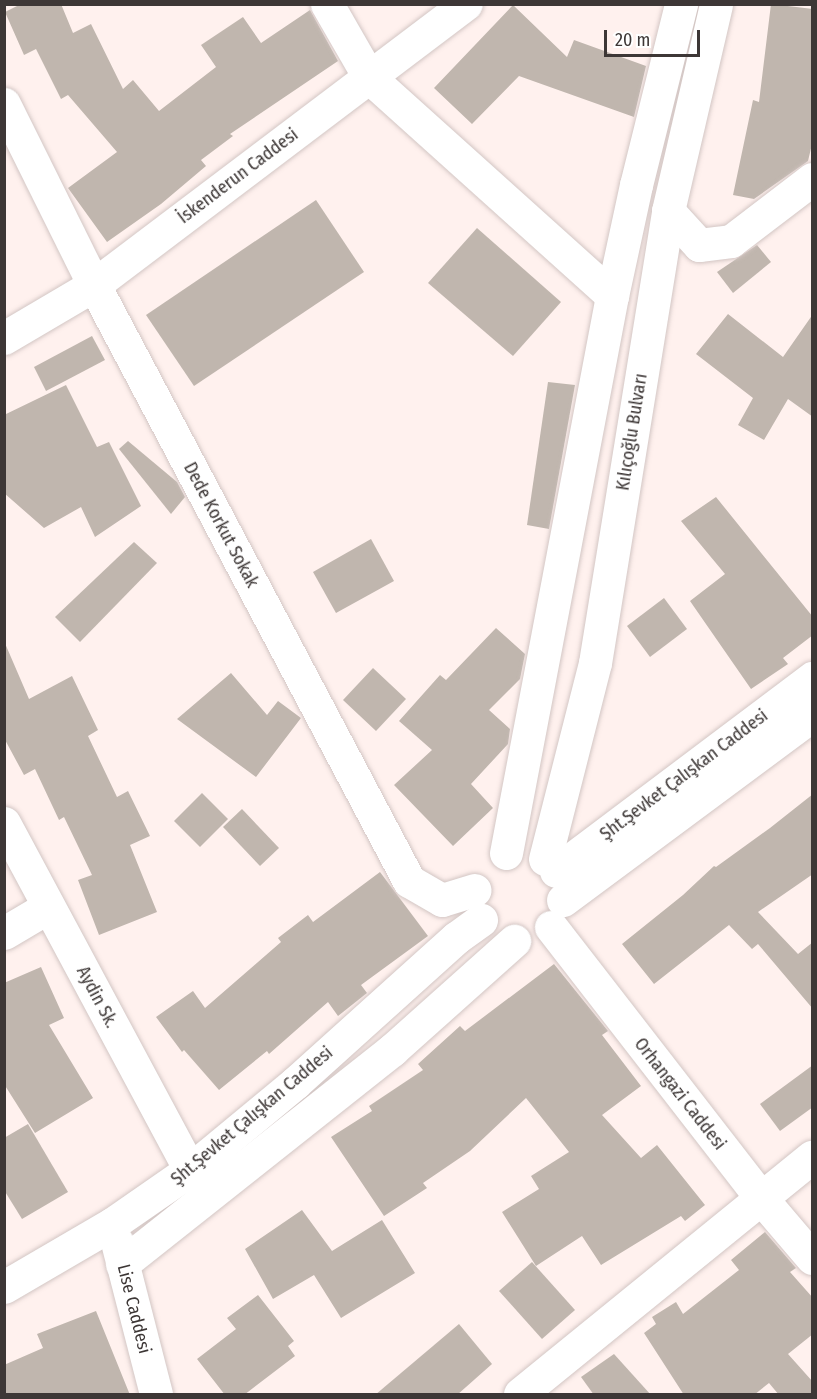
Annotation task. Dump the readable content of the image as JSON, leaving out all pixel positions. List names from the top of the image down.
{
  "streets": {
    "street": [
      "İskenderun Caddesi",
      "Kılıçoğlu Bulvarı",
      "Dede Korkut Sokak",
      "Şht.Şevket Çalışkan Caddesi",
      "Aydin Sk.",
      "Orhangazi Caddesi",
      "Lise Caddesi"
    ]
  },
  "crossings": [
    ["İskenderun Caddesi", "Dede Korkut Sokak"],
    ["Kılıçoğlu Bulvarı", "Dede Korkut Sokak"],
    ["Kılıçoğlu Bulvarı", "Şht.Şevket Çalışkan Caddesi"],
    ["Kılıçoğlu Bulvarı", "Orhangazi Caddesi"],
    ["Dede Korkut Sokak", "Şht.Şevket Çalışkan Caddesi"],
    ["Dede Korkut Sokak", "Orhangazi Caddesi"],
    ["Şht.Şevket Çalışkan Caddesi", "Aydin Sk."],
    ["Şht.Şevket Çalışkan Caddesi", "Orhangazi Caddesi"],
    ["Şht.Şevket Çalışkan Caddesi", "Lise Caddesi"]
  ],
  "scale_bar": "20 m"
}
